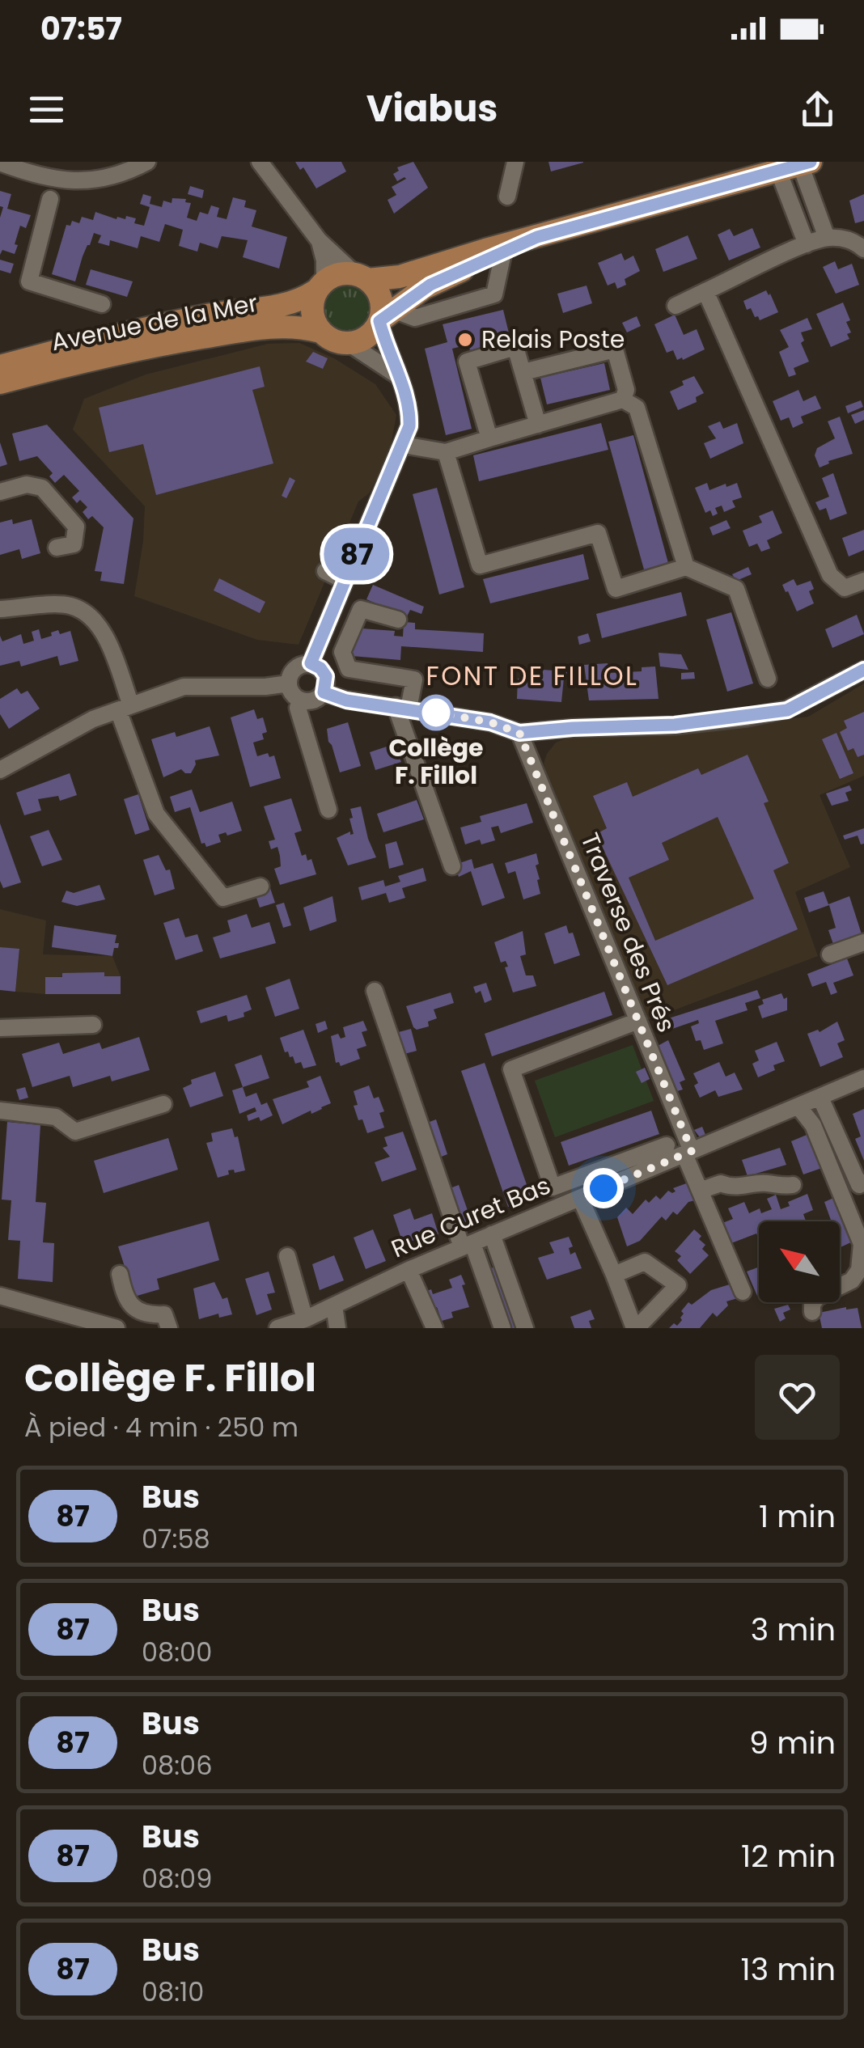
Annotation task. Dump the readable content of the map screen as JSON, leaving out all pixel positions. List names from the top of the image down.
{
  "streets": {
    "main road": ["Avenue de la Mer"],
    "street": ["Traverse des Prés", "Rue Curet Bas"]
  },
  "crossings": [
    ["Traverse des Prés", "Rue Curet Bas"]
  ],
  "districts": ["FONT DE FILLOL"],
  "places": ["Relais Poste", "Collège F. Fillol"],
  "lines": ["bus line 87"],
  "north": "top left",
  "page": {
    "status": "07:57",
    "header": "Viabus",
    "on_map": "87",
    "heading": ["Collège F. Fillol", "À pied · 4 min · 250 m"],
    "list": [
      {
        "mark": "87",
        "name": "Bus",
        "note": "07:58",
        "value": "1 min"
      },
      {
        "mark": "87",
        "name": "Bus",
        "note": "08:00",
        "value": "3 min"
      },
      {
        "mark": "87",
        "name": "Bus",
        "note": "08:06",
        "value": "9 min"
      },
      {
        "mark": "87",
        "name": "Bus",
        "note": "08:09",
        "value": "12 min"
      },
      {
        "mark": "87",
        "name": "Bus",
        "note": "08:10",
        "value": "13 min"
      }
    ]
  }
}
